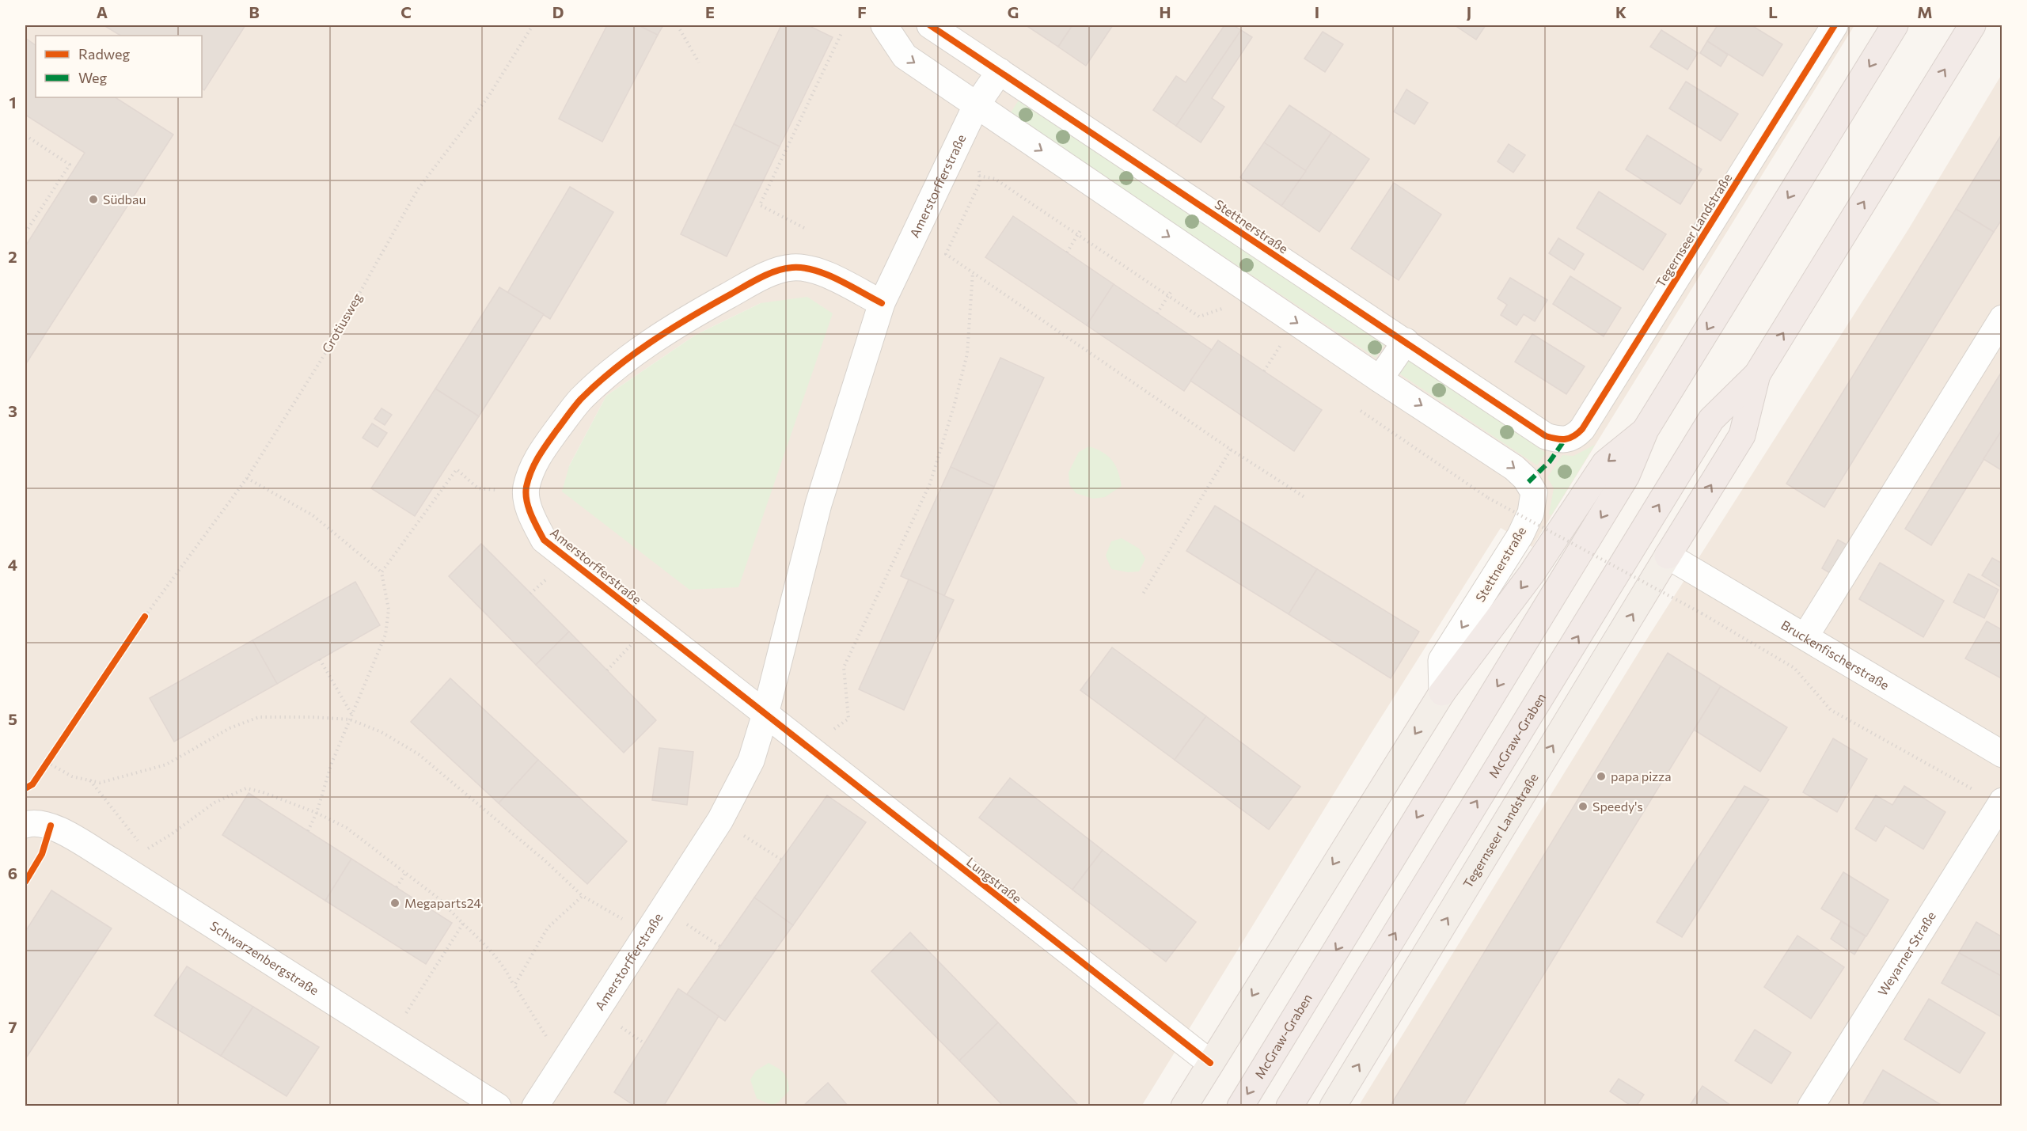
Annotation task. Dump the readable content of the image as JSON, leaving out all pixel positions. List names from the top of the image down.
{
  "streets": {
    "highway": ["McGraw-Graben"],
    "main road": ["Tegernseer Landstraße"],
    "street": [
      "Amerstorfferstraße",
      "Stettnerstraße",
      "Bruckenfischerstraße",
      "Lungstraße",
      "Weyarner Straße",
      "Schwarzenbergstraße"
    ],
    "path": ["Grotiusweg"]
  },
  "crossings": [
    ["Amerstorfferstraße", "Stettnerstraße"],
    ["Amerstorfferstraße", "Lungstraße"],
    ["Stettnerstraße", "Tegernseer Landstraße"],
    ["Tegernseer Landstraße", "Bruckenfischerstraße"]
  ],
  "one_way": ["Tegernseer Landstraße"],
  "places": [
    "Südbau",
    "papa pizza",
    "Speedy's",
    "Megaparts24"
  ],
  "legend": ["Radweg", "Weg"],
  "grid": {
    "columns": [
      "A",
      "B",
      "C",
      "D",
      "E",
      "F",
      "G",
      "H",
      "I",
      "J",
      "K",
      "L",
      "M"
    ],
    "rows": [
      "1",
      "2",
      "3",
      "4",
      "5",
      "6",
      "7"
    ]
  }
}
